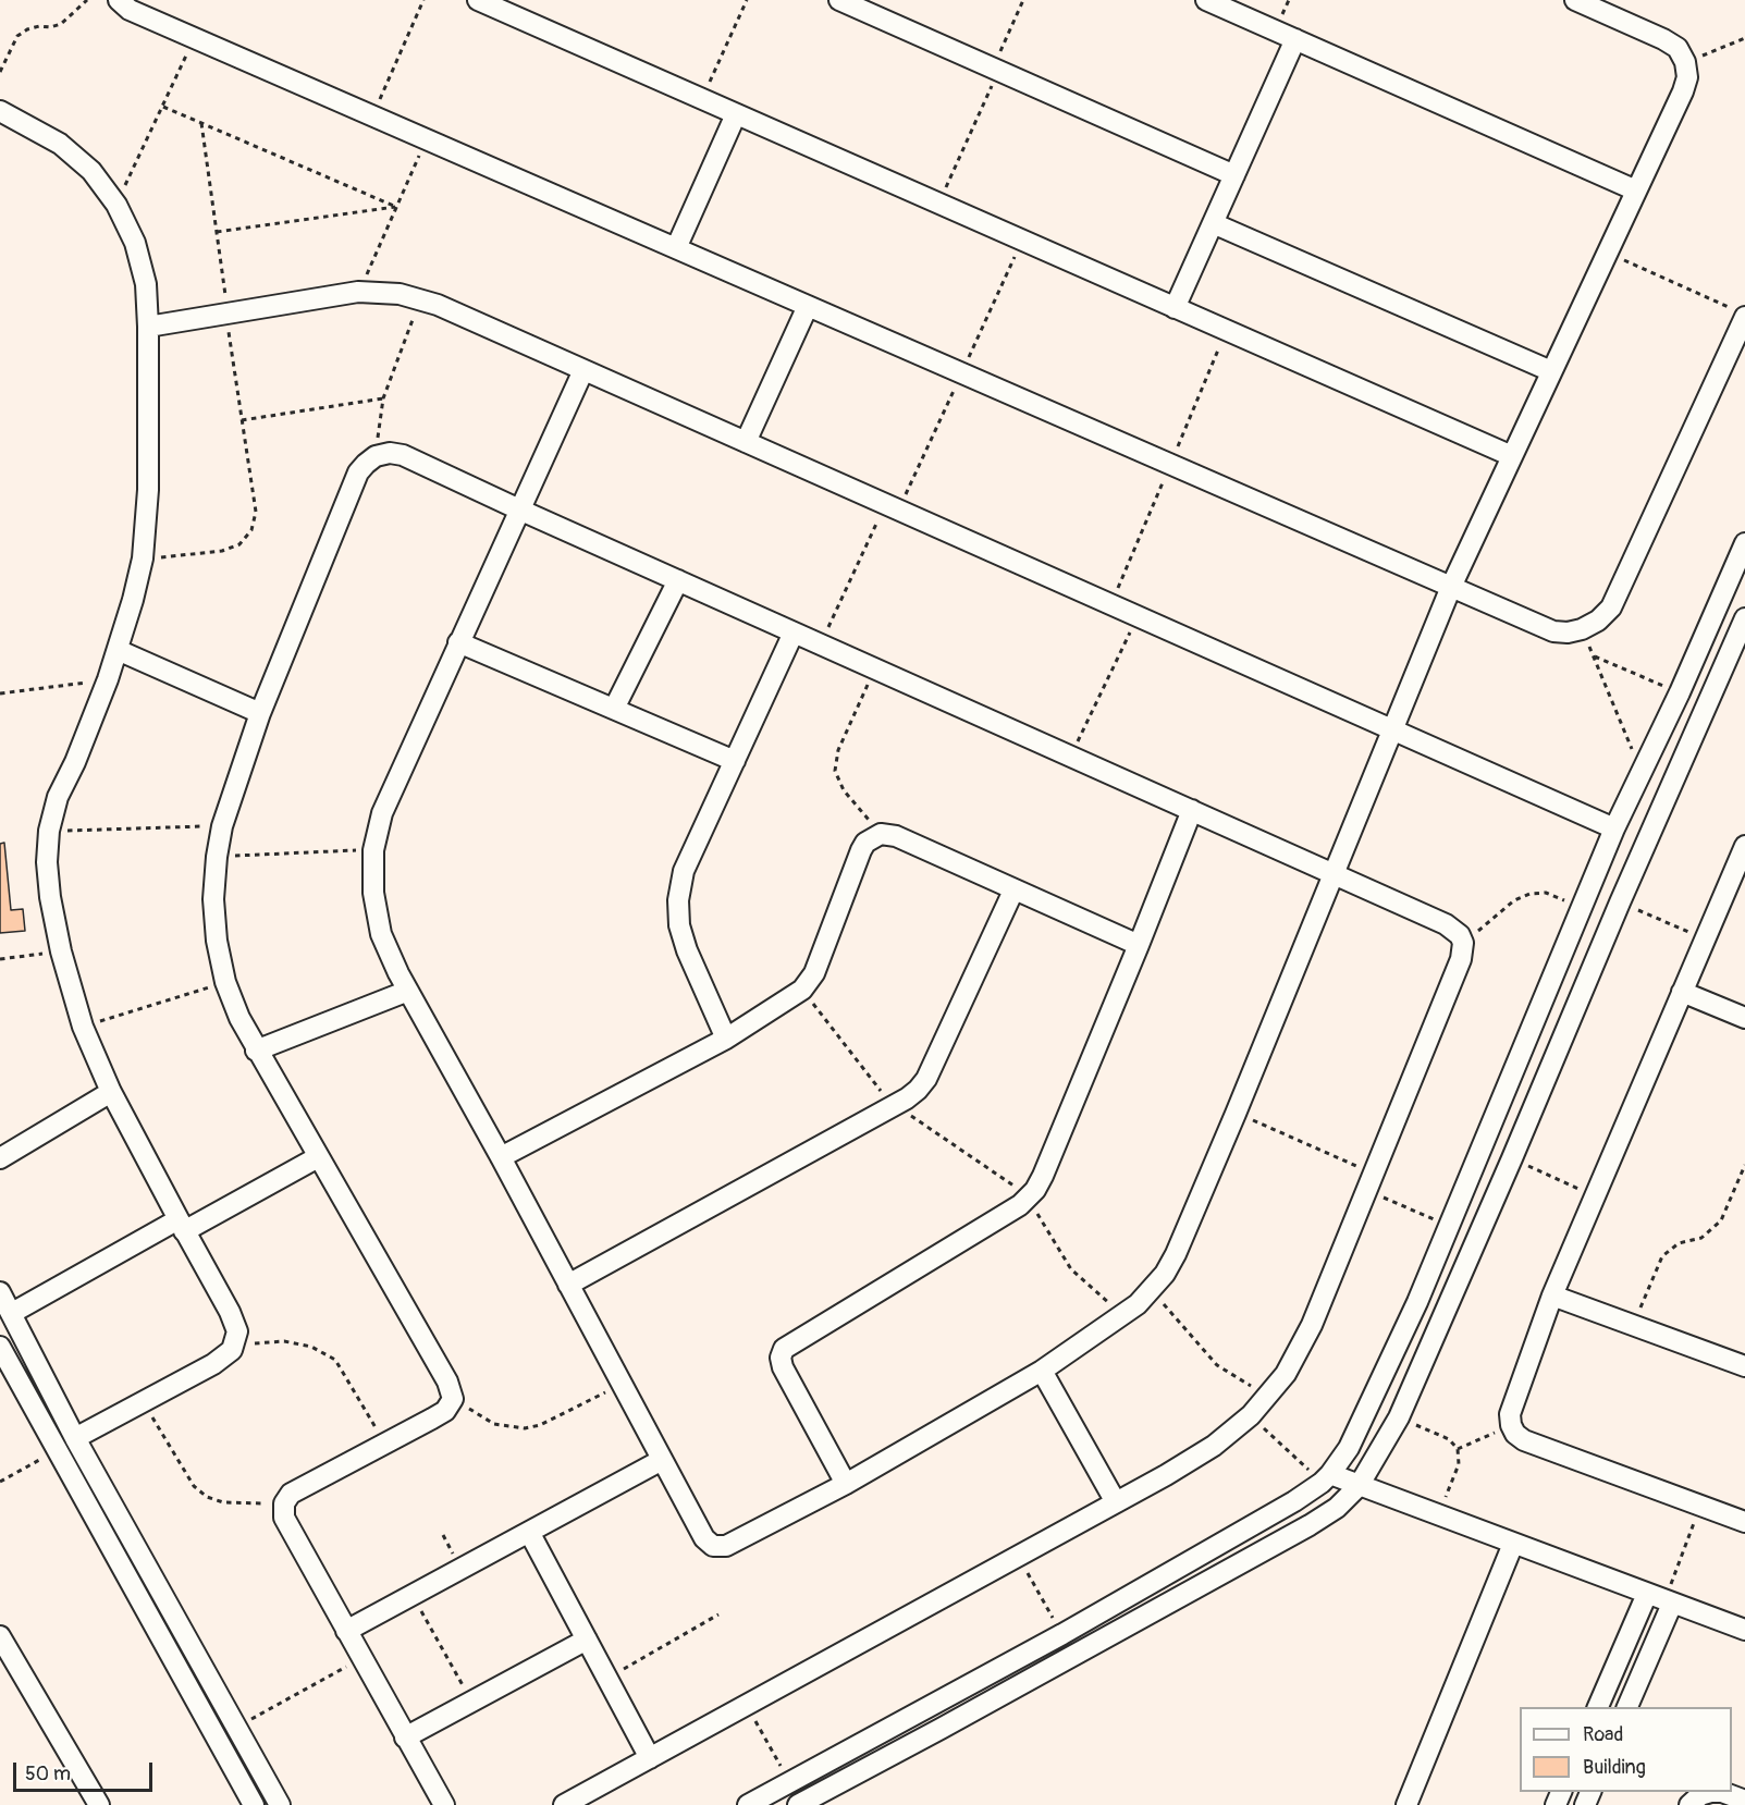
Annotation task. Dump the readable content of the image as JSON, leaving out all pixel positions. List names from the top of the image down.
{
  "legend": ["Road", "Building"],
  "scale_bar": "50 m"
}
